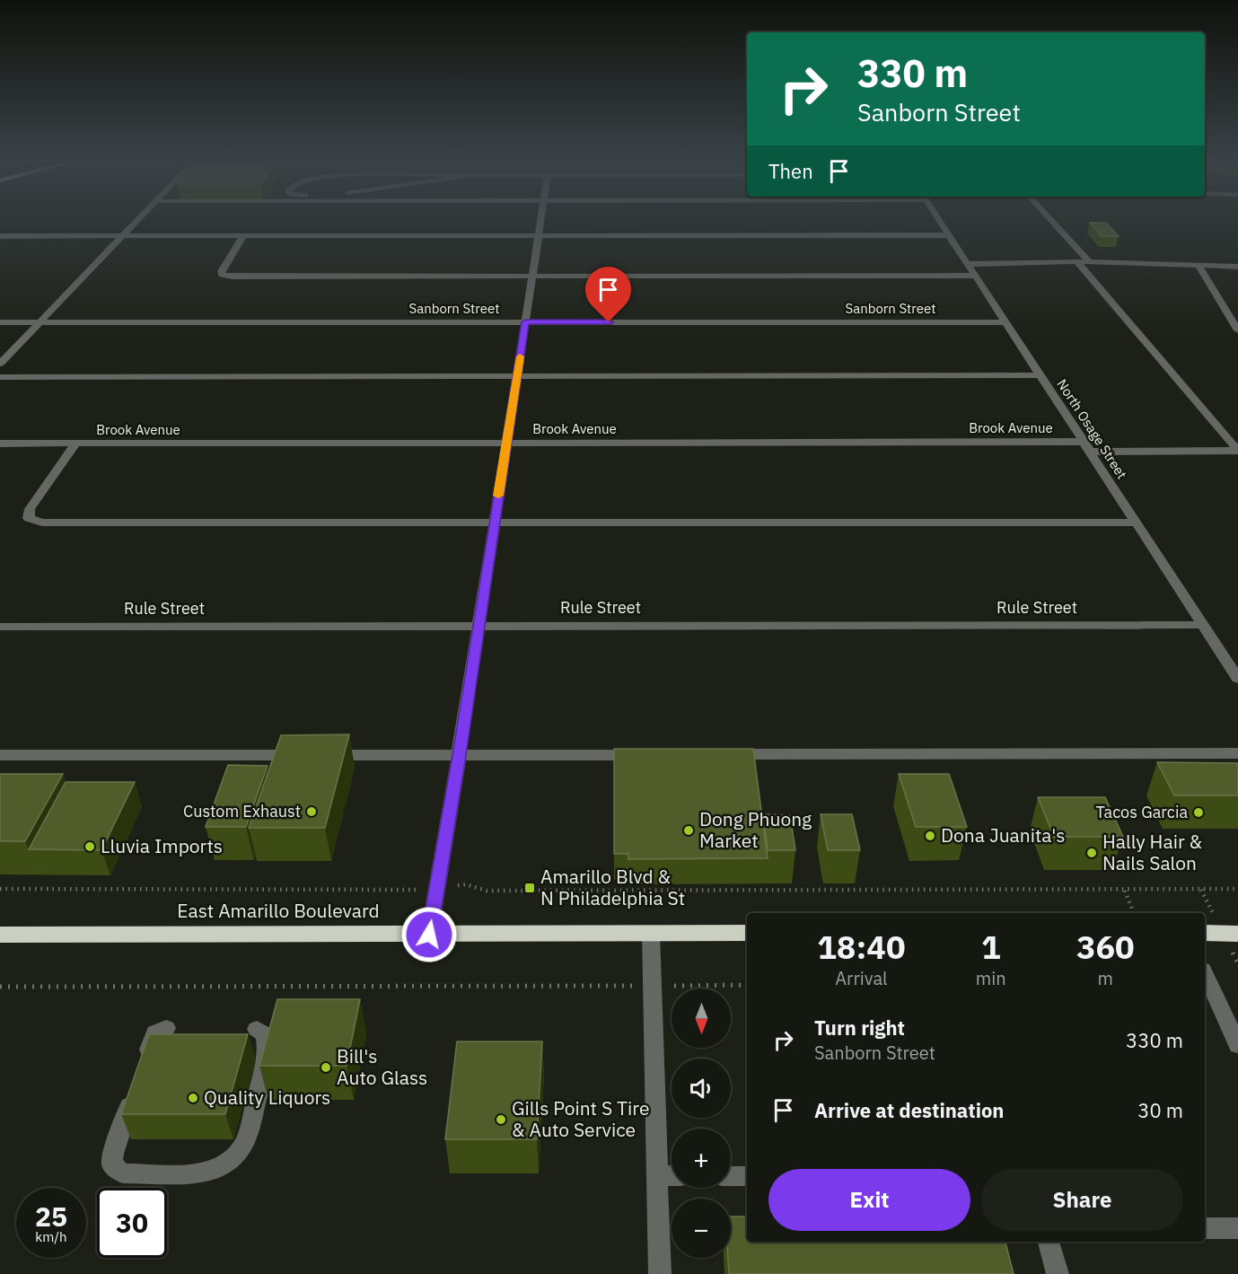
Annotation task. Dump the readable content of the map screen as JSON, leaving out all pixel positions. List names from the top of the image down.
{
  "streets": {
    "highway": ["East Amarillo Boulevard"],
    "street": [
      "Sanborn Street",
      "Brook Avenue",
      "North Osage Street",
      "Rule Street"
    ]
  },
  "crossings": [
    ["Sanborn Street", "North Osage Street"],
    ["Brook Avenue", "North Osage Street"],
    ["North Osage Street", "Rule Street"]
  ],
  "places": {
    "other": [
      "Custom Exhaust",
      "Tacos Garcia",
      "Dong Phuong Market",
      "Dona Juanita's",
      "Lluvia Imports",
      "Hally Hair & Nails Salon",
      "Bill's Auto Glass",
      "Quality Liquors",
      "Gills Point S Tire & Auto Service"
    ],
    "transit": ["Amarillo Blvd & N Philadelphia St"]
  },
  "north": "bottom",
  "page": {
    "turn": ["330 m", "Sanborn Street"],
    "then": "Then",
    "eta": [
      "18:40",
      "Arrival",
      "1",
      "min",
      "360",
      "m"
    ],
    "map_buttons": ["+", "−"],
    "list": [
      {
        "name": "Turn right",
        "note": "Sanborn Street",
        "value": "330 m"
      },
      {
        "name": "Arrive at destination",
        "value": "30 m"
      }
    ],
    "buttons": ["Exit", "Share"],
    "speed": "25 km/h",
    "limit": "30"
  }
}
